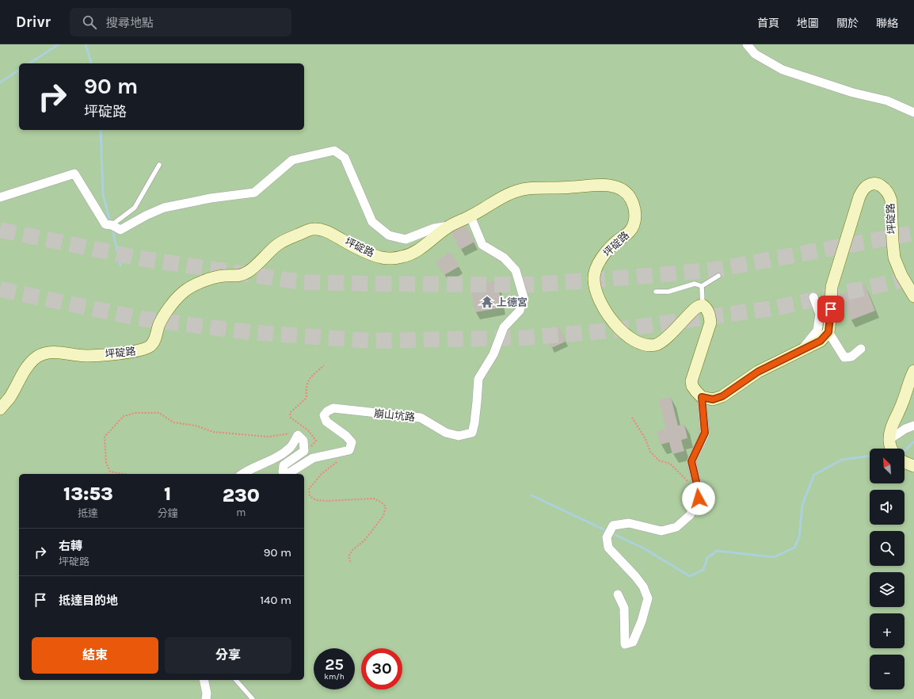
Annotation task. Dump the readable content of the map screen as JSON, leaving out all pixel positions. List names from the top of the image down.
{
  "streets": {
    "main road": ["坪碇路"],
    "street": ["崩山坑路"]
  },
  "crossings": [
    ["坪碇路", "崩山坑路"]
  ],
  "places": {
    "temple": ["上德宮"]
  },
  "north": "top left",
  "page": {
    "header": "Drivr",
    "search": "搜尋地點",
    "nav": [
      "首頁",
      "地圖",
      "關於",
      "聯絡"
    ],
    "turn": ["90 m", "坪碇路"],
    "map_buttons": ["+", "−"],
    "eta": [
      "13:53",
      "抵達",
      "1",
      "分鐘",
      "230",
      "m"
    ],
    "list": [
      {
        "name": "右轉",
        "note": "坪碇路",
        "value": "90 m"
      },
      {
        "name": "抵達目的地",
        "value": "140 m"
      }
    ],
    "buttons": ["結束", "分享"],
    "speed": "25 km/h",
    "limit": "30"
  }
}
